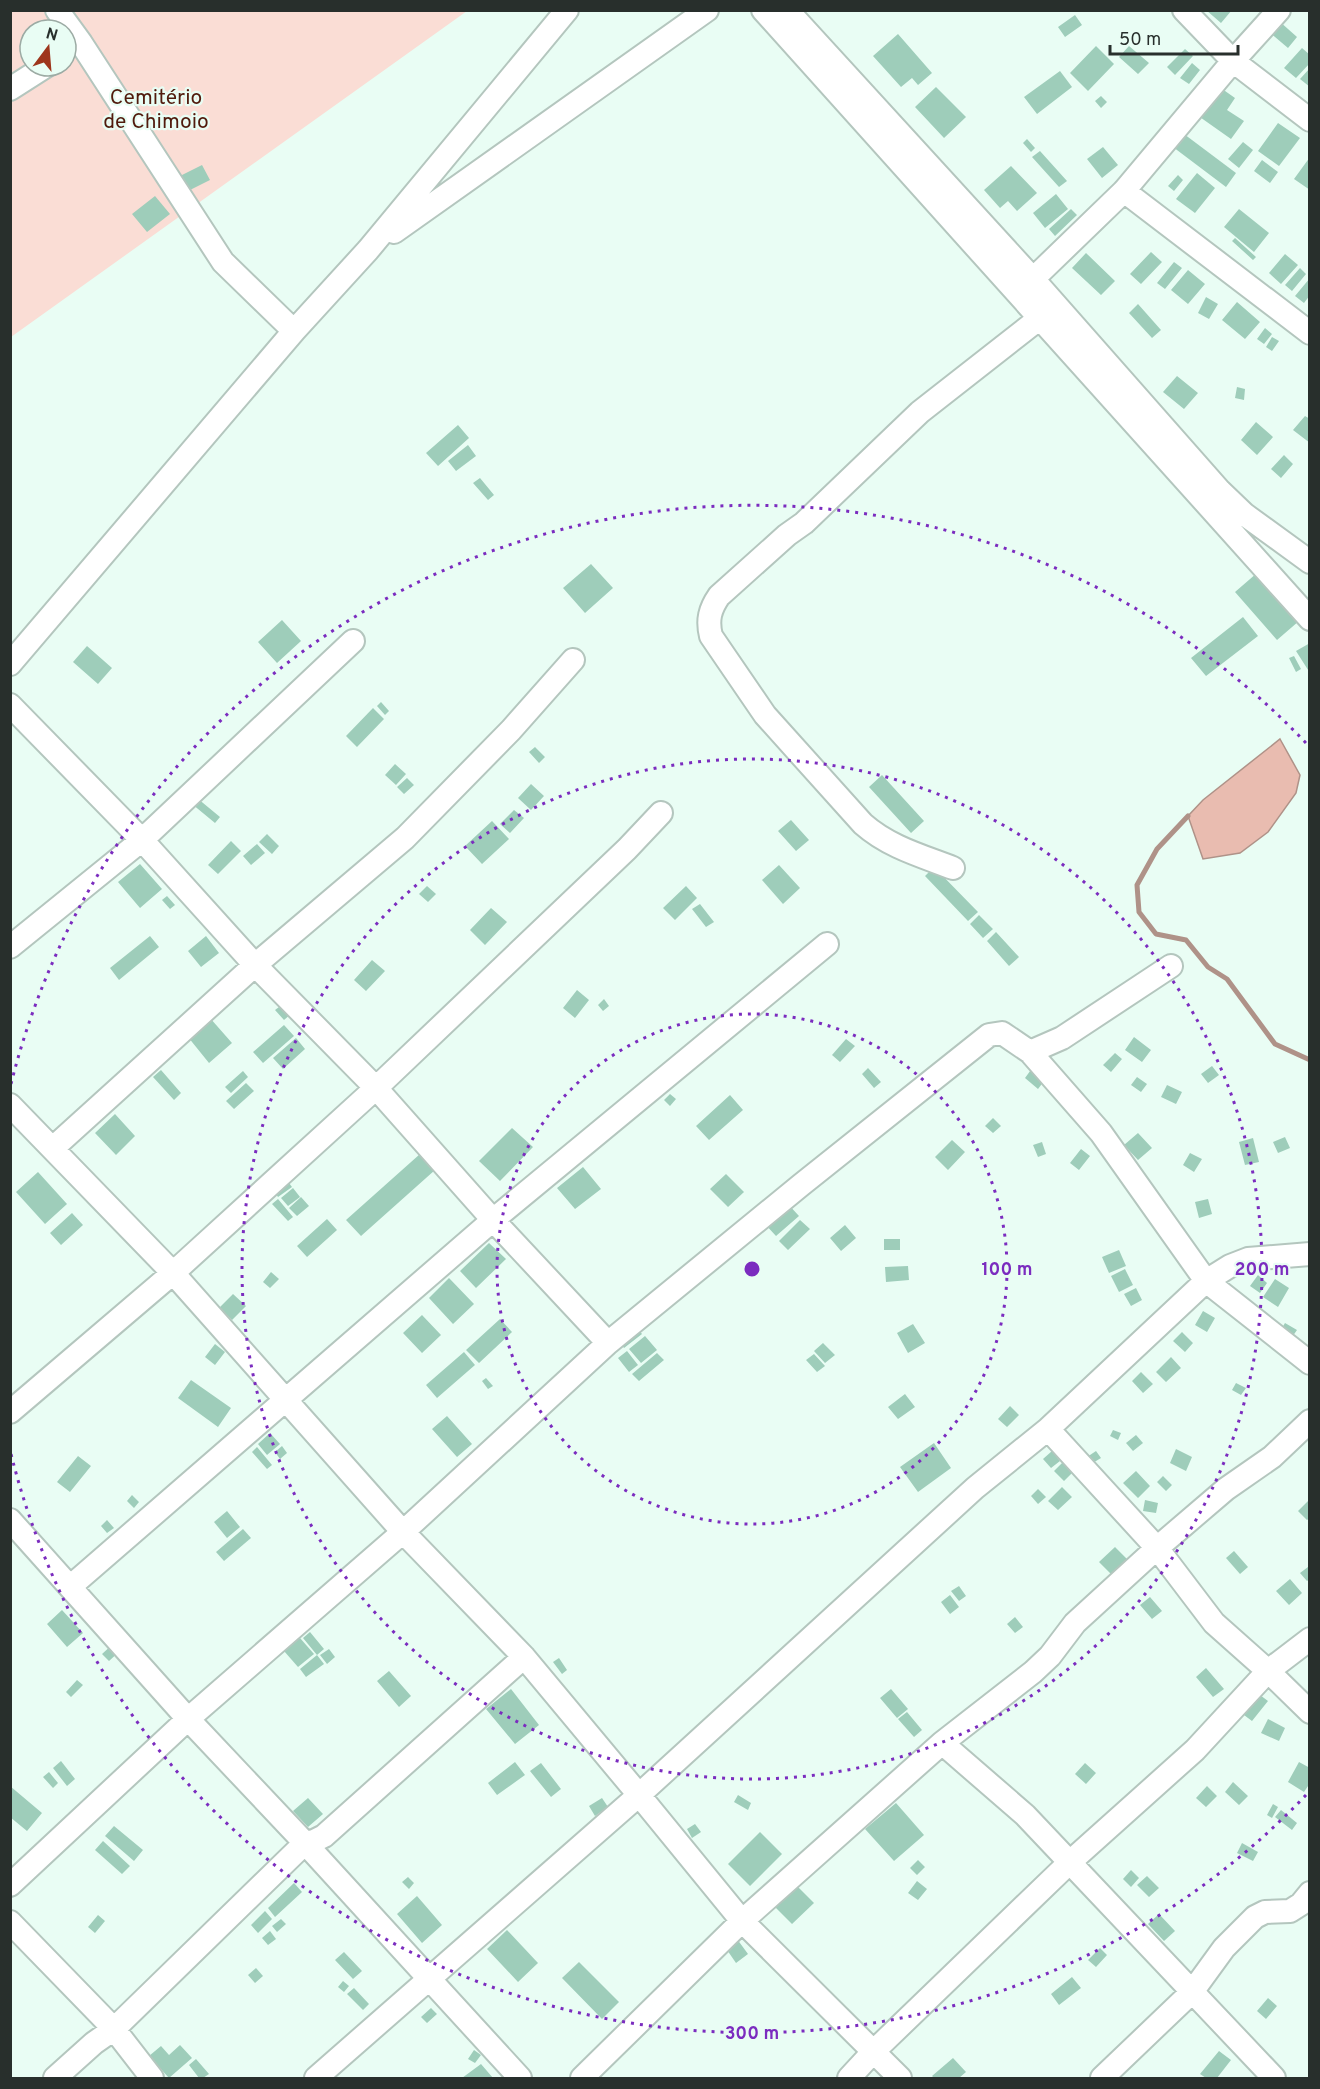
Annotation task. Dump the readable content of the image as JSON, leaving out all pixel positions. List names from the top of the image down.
{
  "parks": ["Cemitério de Chimoio"],
  "scale_bar": "50 m",
  "north": "top",
  "rings": ["100 m", "200 m", "300 m"]
}
